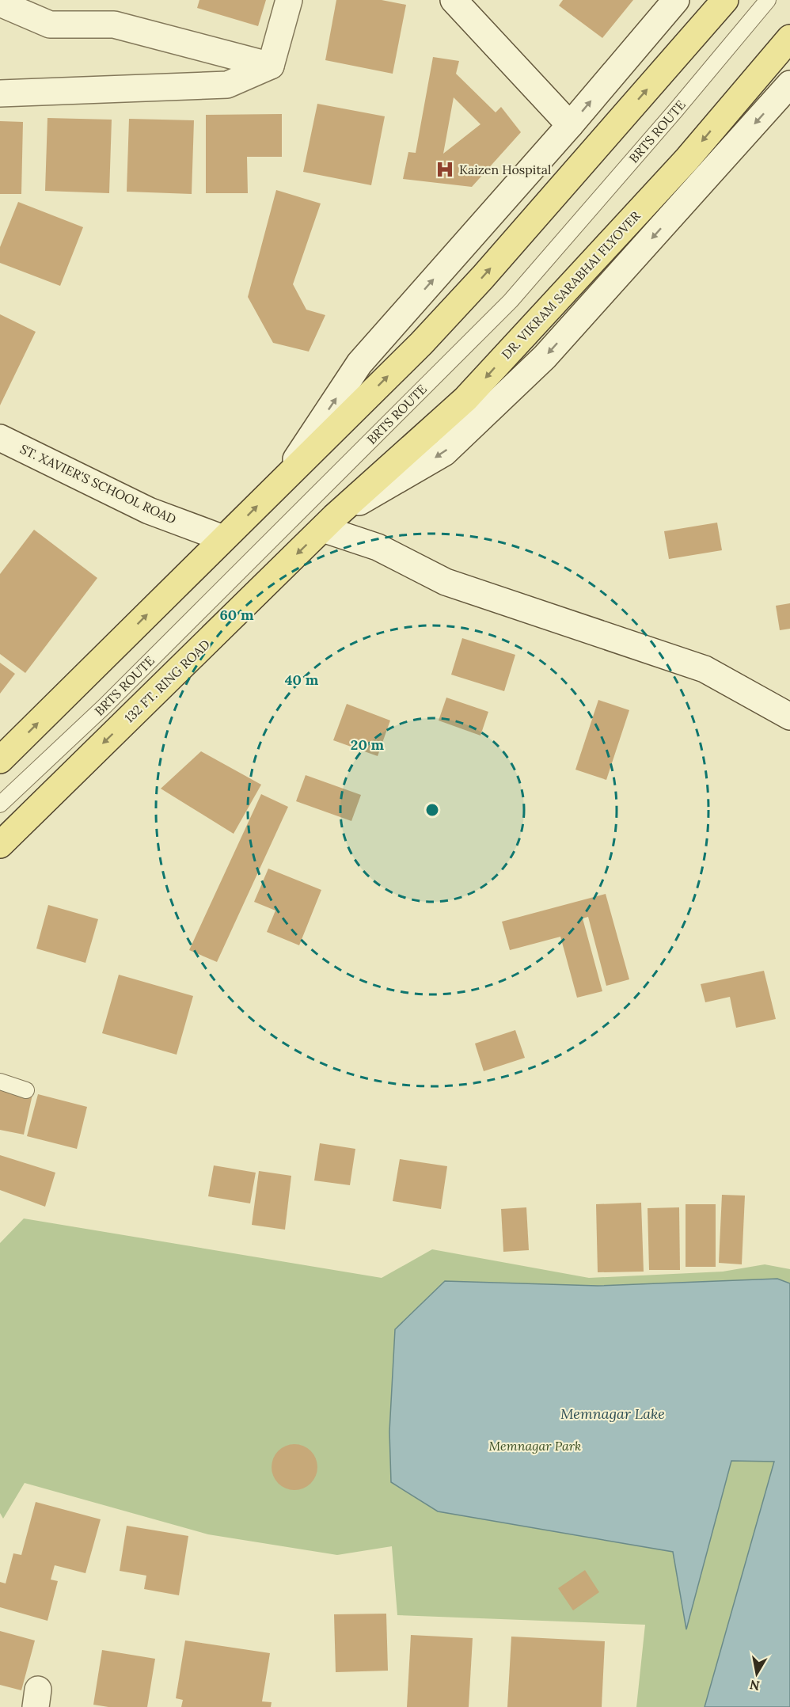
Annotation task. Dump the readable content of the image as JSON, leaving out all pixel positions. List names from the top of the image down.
{
  "streets": {
    "main road": ["DR. VIKRAM SARABHAI FLYOVER", "132 FT. RING ROAD"],
    "street": ["ST. XAVIER'S SCHOOL ROAD"],
    "lane": ["BRTS ROUTE"]
  },
  "crossings": [
    ["DR. VIKRAM SARABHAI FLYOVER", "132 FT. RING ROAD"]
  ],
  "water": ["Memnagar Lake"],
  "parks": ["Memnagar Park"],
  "places": {
    "hospital": ["Kaizen Hospital"]
  },
  "north": "bottom",
  "rings": ["60 m", "40 m", "20 m"]
}
